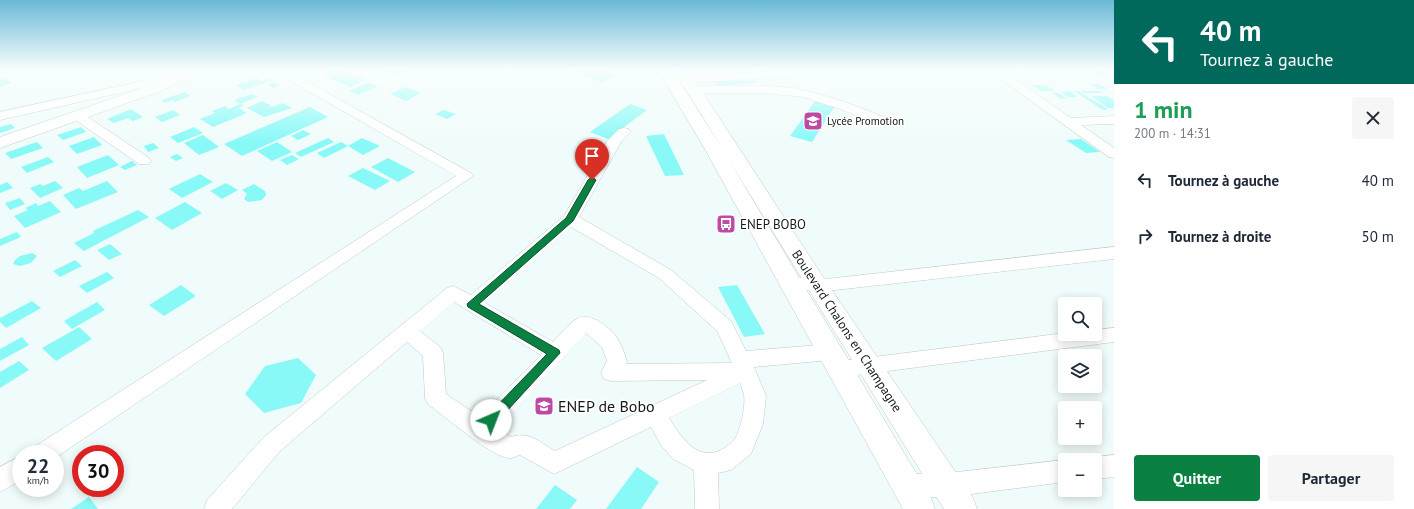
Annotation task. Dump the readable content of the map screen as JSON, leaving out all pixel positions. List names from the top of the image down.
{
  "streets": {
    "main road": ["Boulevard Chalons en Champagne"]
  },
  "places": {
    "school or university": ["Lycée Promotion", "ENEP de Bobo"],
    "bus stop": ["ENEP BOBO"]
  },
  "page": {
    "turn": ["40 m", "Tournez à gauche"],
    "heading": ["1 min", "200 m · 14:31"],
    "list": [
      {
        "name": "Tournez à gauche",
        "value": "40 m"
      },
      {
        "name": "Tournez à droite",
        "value": "50 m"
      }
    ],
    "map_buttons": ["+", "−"],
    "speed": "22 km/h",
    "limit": "30",
    "buttons": ["Quitter", "Partager"]
  }
}
